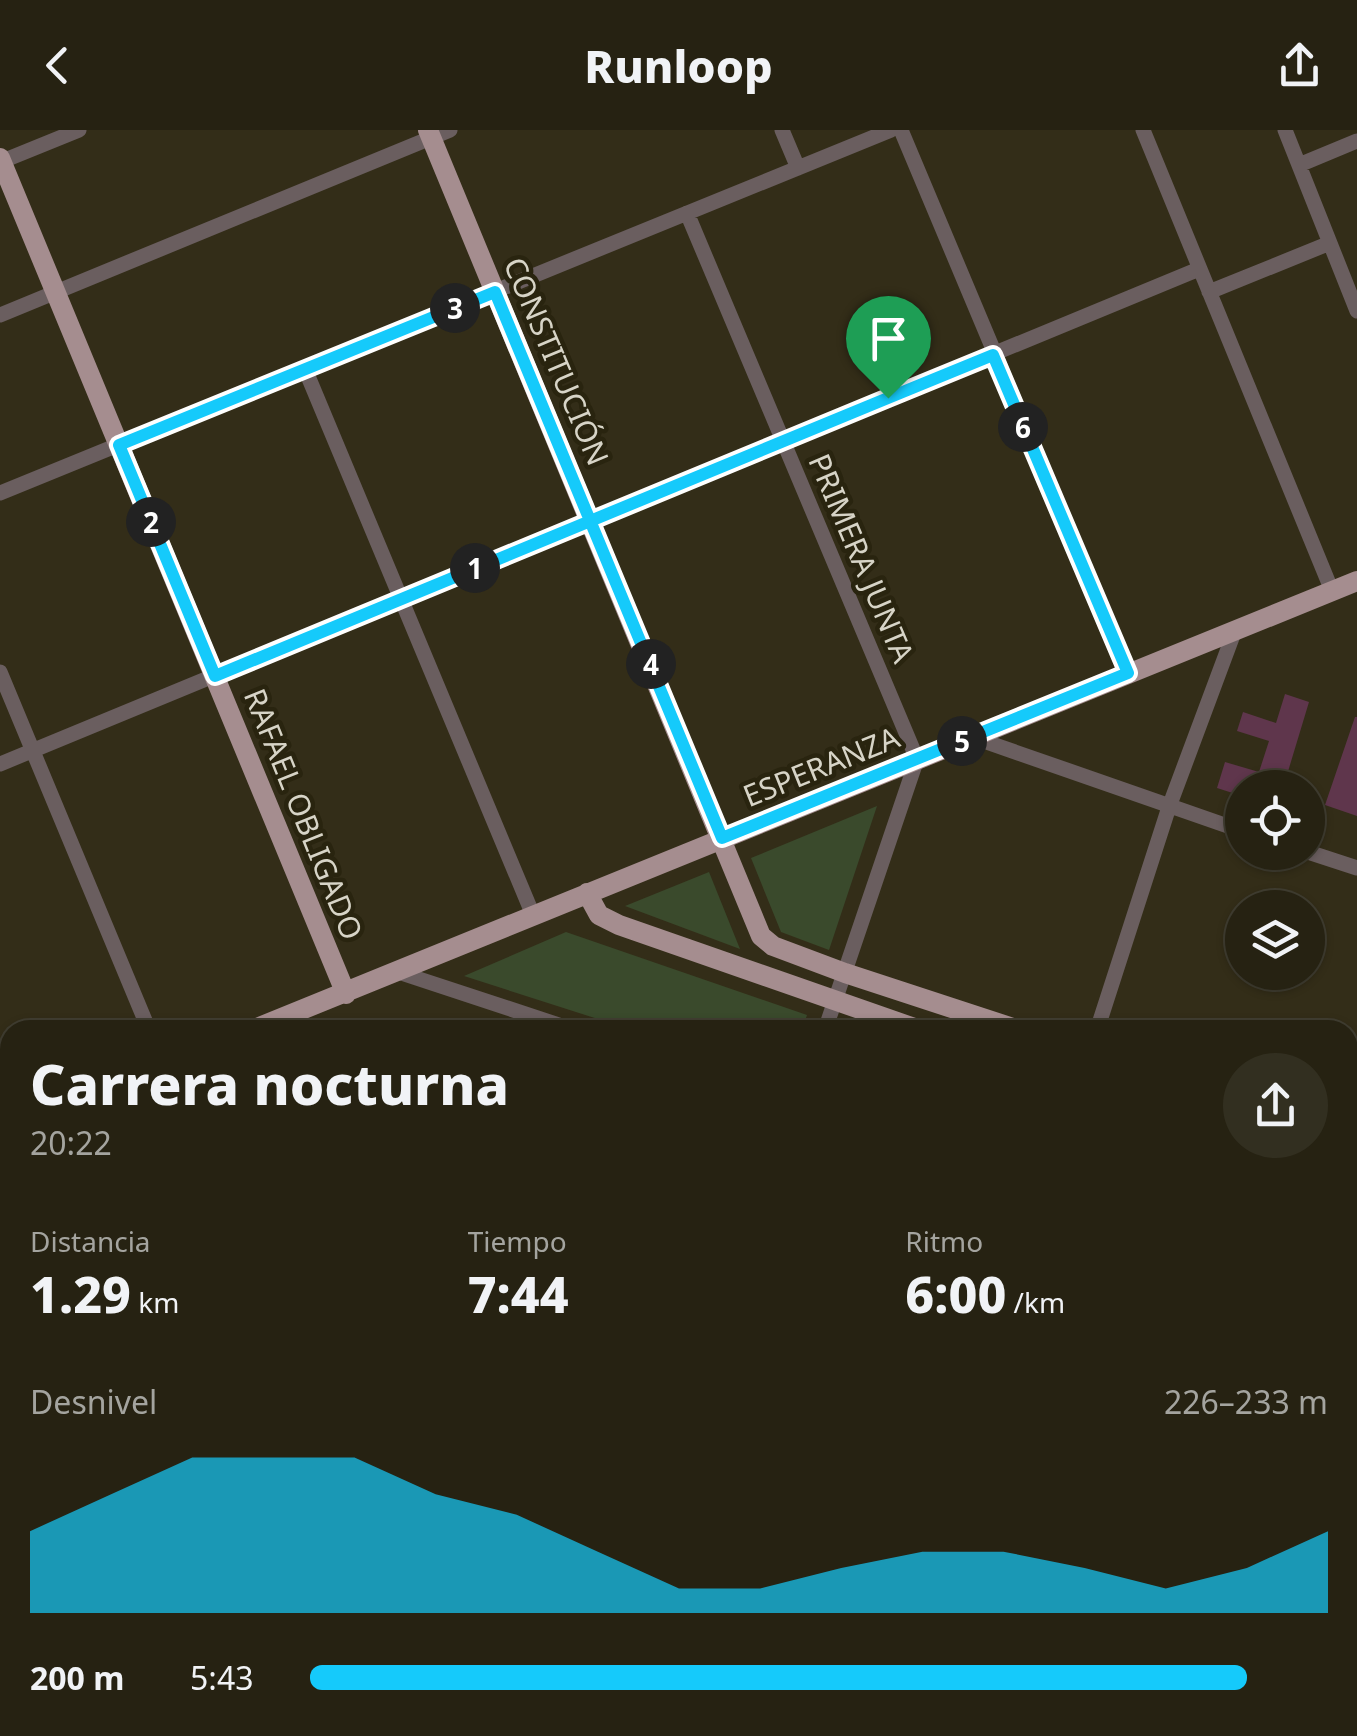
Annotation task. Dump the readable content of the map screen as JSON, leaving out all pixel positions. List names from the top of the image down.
{
  "streets": {
    "main road": ["CONSTITUCIÓN", "ESPERANZA", "RAFAEL OBLIGADO"],
    "street": ["PRIMERA JUNTA"]
  },
  "crossings": [
    ["CONSTITUCIÓN", "ESPERANZA"],
    ["PRIMERA JUNTA", "ESPERANZA"],
    ["ESPERANZA", "RAFAEL OBLIGADO"]
  ],
  "page": {
    "header": "Runloop",
    "pins": [
      "3",
      "6",
      "2",
      "1",
      "4",
      "5"
    ],
    "heading": ["Carrera nocturna", "20:22"],
    "stats": [
      ["Distancia", "1.29 km"],
      ["Tiempo", "7:44"],
      ["Ritmo", "6:00 /km"]
    ],
    "chart": ["Desnivel", "226–233 m"],
    "list": [
      {
        "name": "200 m",
        "note": "5:43"
      }
    ]
  }
}
